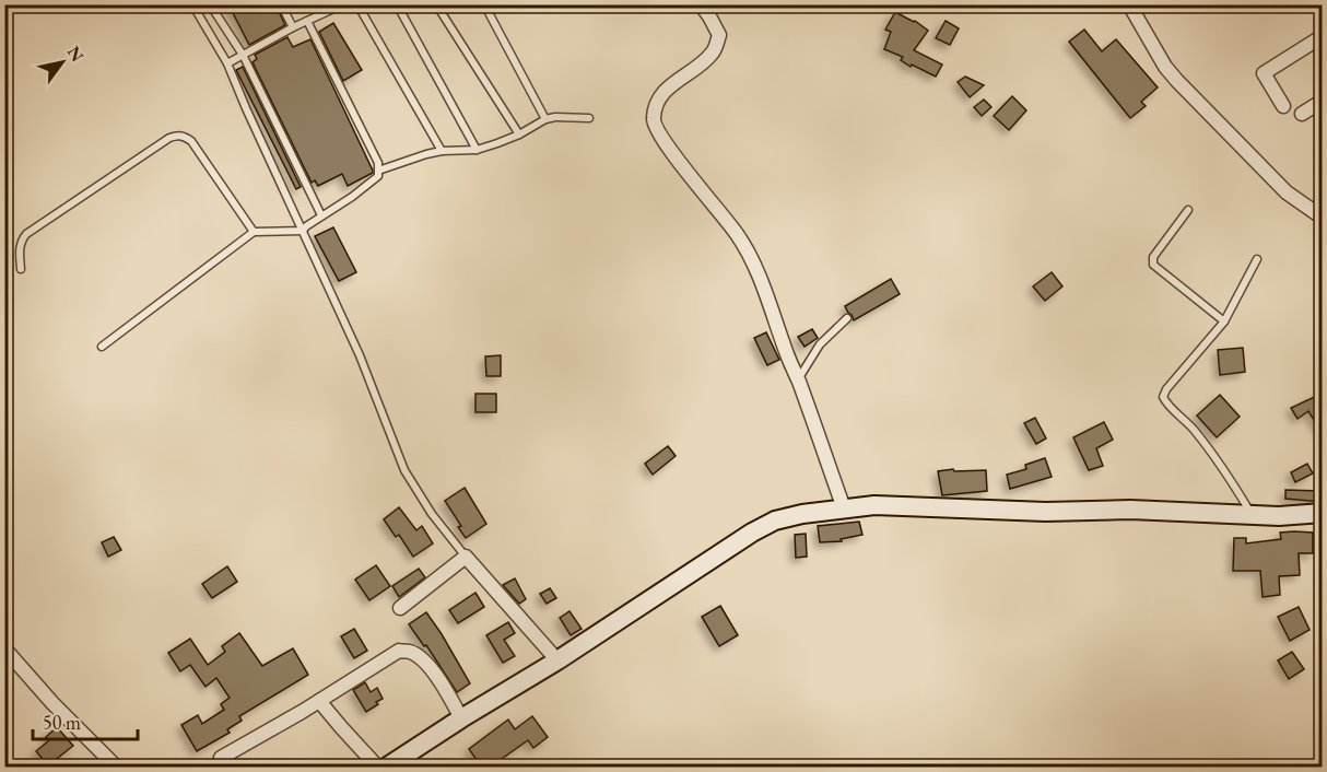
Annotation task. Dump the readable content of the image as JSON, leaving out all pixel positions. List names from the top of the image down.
{
  "scale_bar": "50 m",
  "north": "top right"
}
